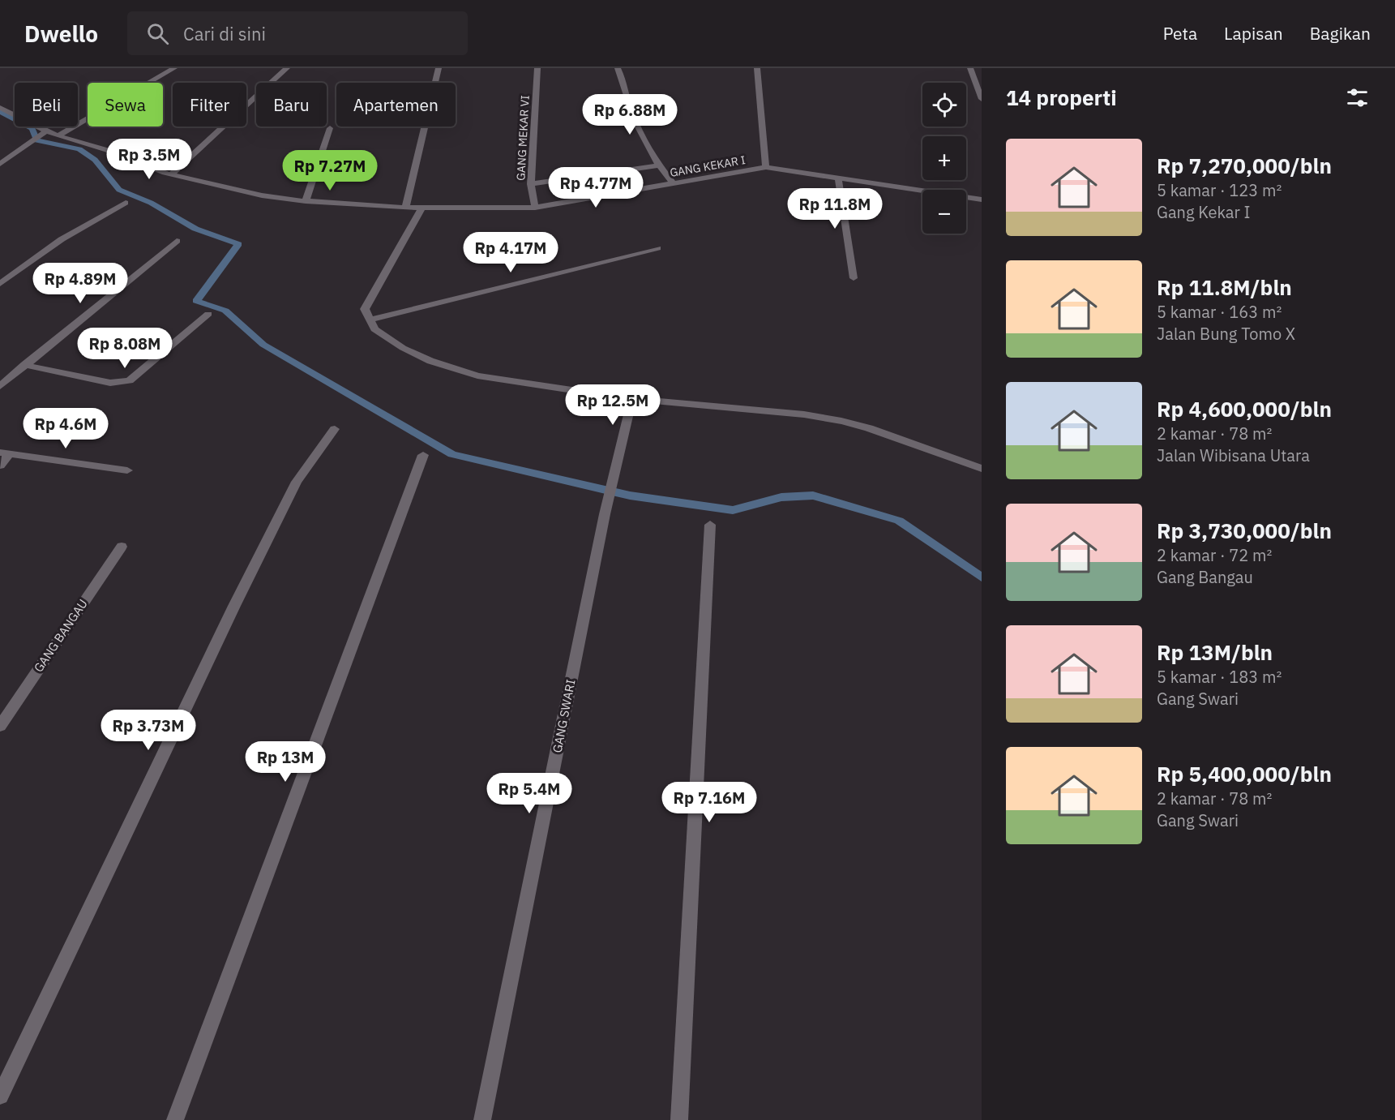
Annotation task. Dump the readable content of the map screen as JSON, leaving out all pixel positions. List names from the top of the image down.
{
  "streets": {
    "street": [
      "GANG MEKAR VI",
      "GANG KEKAR I",
      "GANG BANGAU",
      "GANG SWARI"
    ]
  },
  "crossings": [
    ["GANG MEKAR VI", "GANG KEKAR I"]
  ],
  "page": {
    "header": "Dwello",
    "search": "Cari di sini",
    "nav": ["Peta", "Lapisan", "Bagikan"],
    "heading": "14 properti",
    "map_buttons": ["+", "−"],
    "chip": [
      "Beli",
      "Sewa",
      "Filter",
      "Baru",
      "Apartemen"
    ],
    "price": [
      "Rp 6.88M",
      "Rp 3.5M",
      "Rp 7.27M",
      "Rp 4.77M",
      "Rp 11.8M",
      "Rp 4.17M",
      "Rp 4.89M",
      "Rp 8.08M",
      "Rp 12.5M",
      "Rp 4.6M",
      "Rp 3.73M",
      "Rp 13M",
      "Rp 5.4M",
      "Rp 7.16M"
    ],
    "list": [
      {
        "name": "Rp 7,270,000/bln",
        "note": "5 kamar · 123 m² · Gang Kekar I"
      },
      {
        "name": "Rp 11.8M/bln",
        "note": "5 kamar · 163 m² · Jalan Bung Tomo X"
      },
      {
        "name": "Rp 4,600,000/bln",
        "note": "2 kamar · 78 m² · Jalan Wibisana Utara"
      },
      {
        "name": "Rp 3,730,000/bln",
        "note": "2 kamar · 72 m² · Gang Bangau"
      },
      {
        "name": "Rp 13M/bln",
        "note": "5 kamar · 183 m² · Gang Swari"
      },
      {
        "name": "Rp 5,400,000/bln",
        "note": "2 kamar · 78 m² · Gang Swari"
      }
    ]
  }
}
